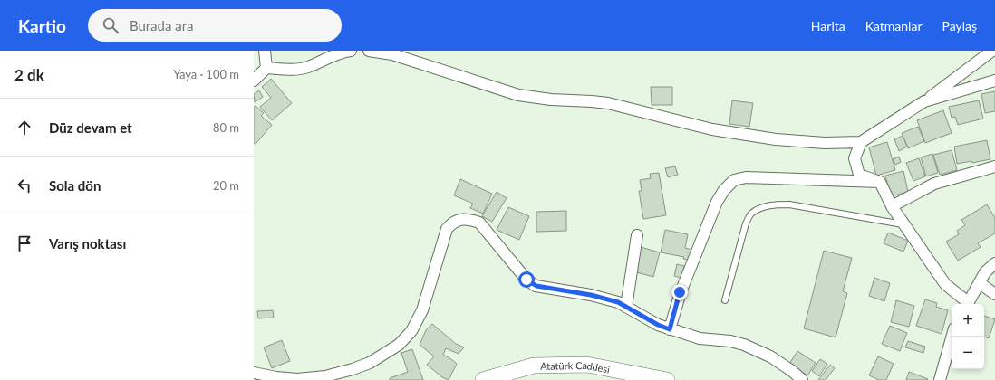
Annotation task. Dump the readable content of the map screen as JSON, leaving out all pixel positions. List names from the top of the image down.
{
  "streets": {
    "main road": ["Atatürk Caddesi"]
  },
  "page": {
    "header": "Kartio",
    "search": "Burada ara",
    "nav": ["Harita", "Katmanlar", "Paylaş"],
    "heading": ["2 dk", "Yaya · 100 m"],
    "list": [
      ["Düz devam et", "80 m"],
      ["Sola dön", "20 m"],
      "Varış noktası"
    ],
    "map_buttons": ["+", "−"]
  }
}
